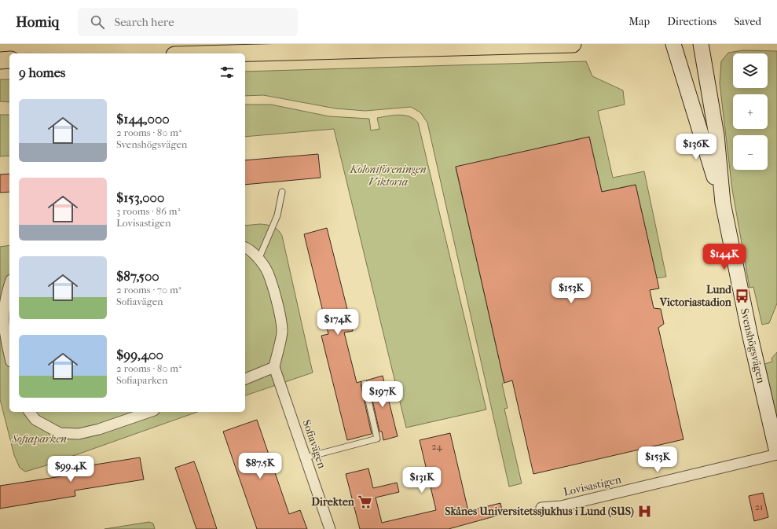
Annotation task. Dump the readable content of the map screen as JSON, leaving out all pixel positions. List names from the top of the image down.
{
  "streets": {
    "main road": ["Svenshögsvägen"],
    "street": ["Sofiavägen", "Lovisastigen"]
  },
  "parks": ["Koloniföreningen Viktoria", "Sofiaparken"],
  "places": {
    "bus stop": ["Lund Victoriastadion"],
    "supermarket": ["Direkten"],
    "hospital": ["Skånes Universitetssjukhus i Lund (SUS)"]
  },
  "house_numbers": ["24", "21"],
  "page": {
    "header": "Homiq",
    "search": "Search here",
    "nav": ["Map", "Directions", "Saved"],
    "map_buttons": ["+", "−"],
    "heading": "9 homes",
    "list": [
      {
        "name": "$144,000",
        "note": "2 rooms · 80 m² · Svenshögsvägen"
      },
      {
        "name": "$153,000",
        "note": "3 rooms · 86 m² · Lovisastigen"
      },
      {
        "name": "$87,500",
        "note": "2 rooms · 70 m² · Sofiavägen"
      },
      {
        "name": "$99,400",
        "note": "2 rooms · 80 m² · Sofiaparken"
      }
    ],
    "price": [
      "$136K",
      "$144K",
      "$153K",
      "$174K",
      "$197K",
      "$153K",
      "$87.5K",
      "$99.4K",
      "$131K"
    ]
  }
}
